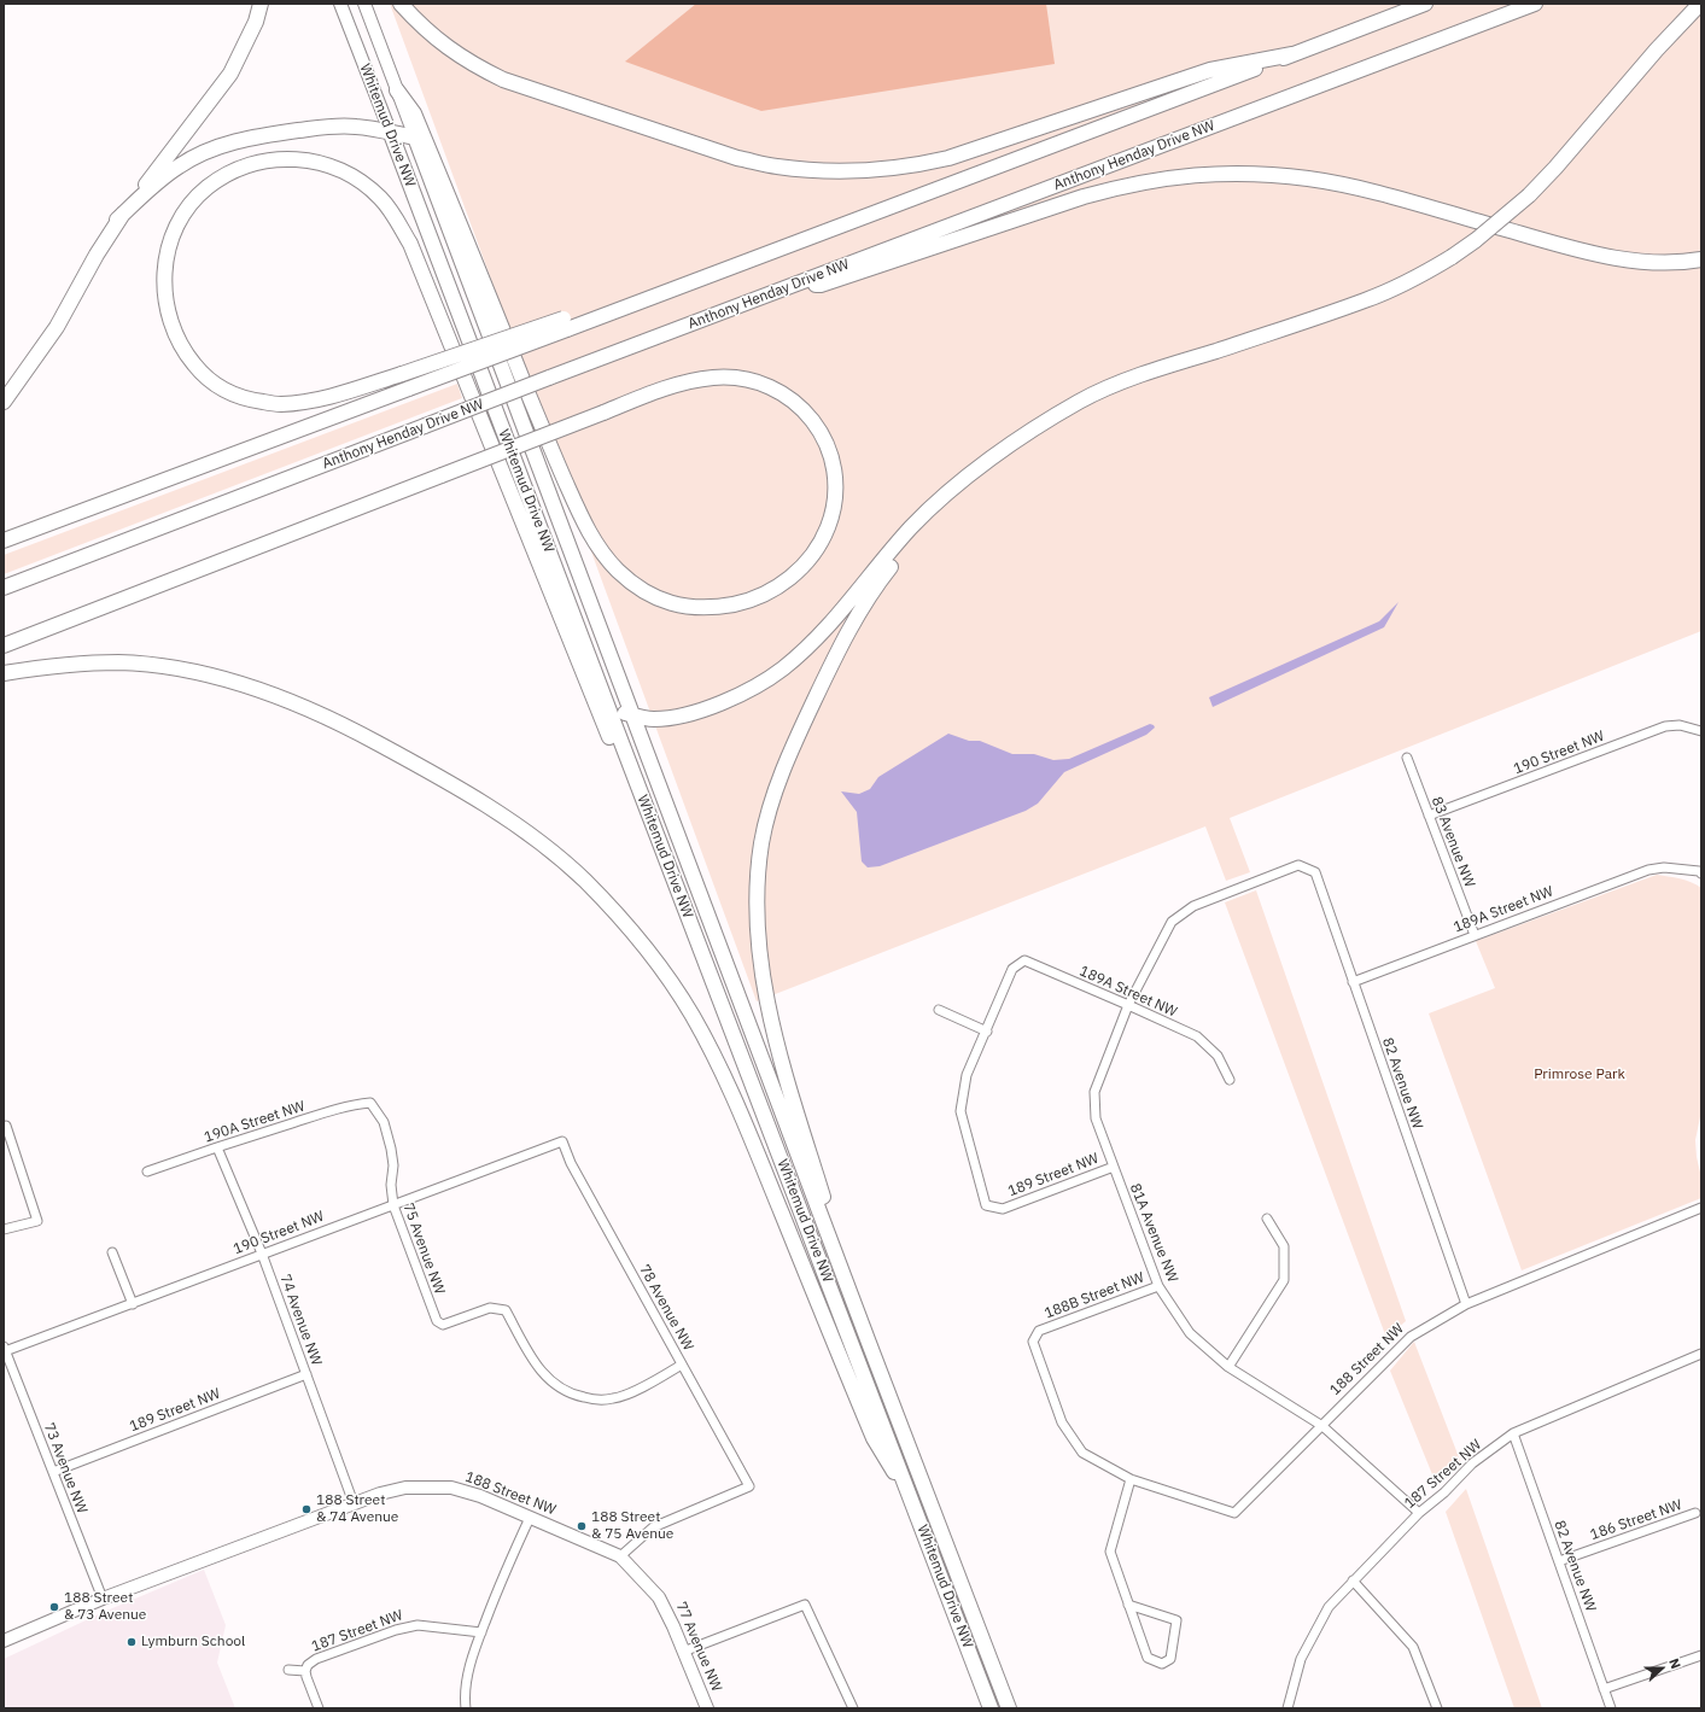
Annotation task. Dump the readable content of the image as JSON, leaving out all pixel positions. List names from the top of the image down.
{
  "streets": {
    "highway": ["Whitemud Drive NW", "Anthony Henday Drive NW"],
    "street": [
      "190 Street NW",
      "83 Avenue NW",
      "189A Street NW",
      "82 Avenue NW",
      "190A Street NW",
      "189 Street NW",
      "81A Avenue NW",
      "75 Avenue NW",
      "188B Street NW",
      "78 Avenue NW",
      "74 Avenue NW",
      "188 Street NW",
      "73 Avenue NW",
      "187 Street NW",
      "186 Street NW",
      "77 Avenue NW"
    ]
  },
  "crossings": [
    ["190 Street NW", "83 Avenue NW"],
    ["190 Street NW", "75 Avenue NW"],
    ["190 Street NW", "78 Avenue NW"],
    ["190 Street NW", "74 Avenue NW"],
    ["190 Street NW", "73 Avenue NW"],
    ["83 Avenue NW", "189A Street NW"],
    ["189A Street NW", "82 Avenue NW"],
    ["189A Street NW", "189 Street NW"],
    ["189A Street NW", "81A Avenue NW"],
    ["82 Avenue NW", "81A Avenue NW"],
    ["82 Avenue NW", "188 Street NW"],
    ["82 Avenue NW", "187 Street NW"],
    ["82 Avenue NW", "186 Street NW"],
    ["190A Street NW", "75 Avenue NW"],
    ["190A Street NW", "74 Avenue NW"],
    ["189 Street NW", "81A Avenue NW"],
    ["189 Street NW", "74 Avenue NW"],
    ["189 Street NW", "73 Avenue NW"],
    ["81A Avenue NW", "188B Street NW"],
    ["81A Avenue NW", "188 Street NW"],
    ["81A Avenue NW", "187 Street NW"],
    ["75 Avenue NW", "78 Avenue NW"],
    ["188B Street NW", "188 Street NW"],
    ["78 Avenue NW", "188 Street NW"],
    ["78 Avenue NW", "77 Avenue NW"],
    ["74 Avenue NW", "188 Street NW"],
    ["188 Street NW", "73 Avenue NW"],
    ["188 Street NW", "77 Avenue NW"]
  ],
  "parks": ["Primrose Park"],
  "places": [
    "188 Street & 74 Avenue",
    "188 Street & 75 Avenue",
    "188 Street & 73 Avenue",
    "Lymburn School"
  ],
  "north": "right"
}
